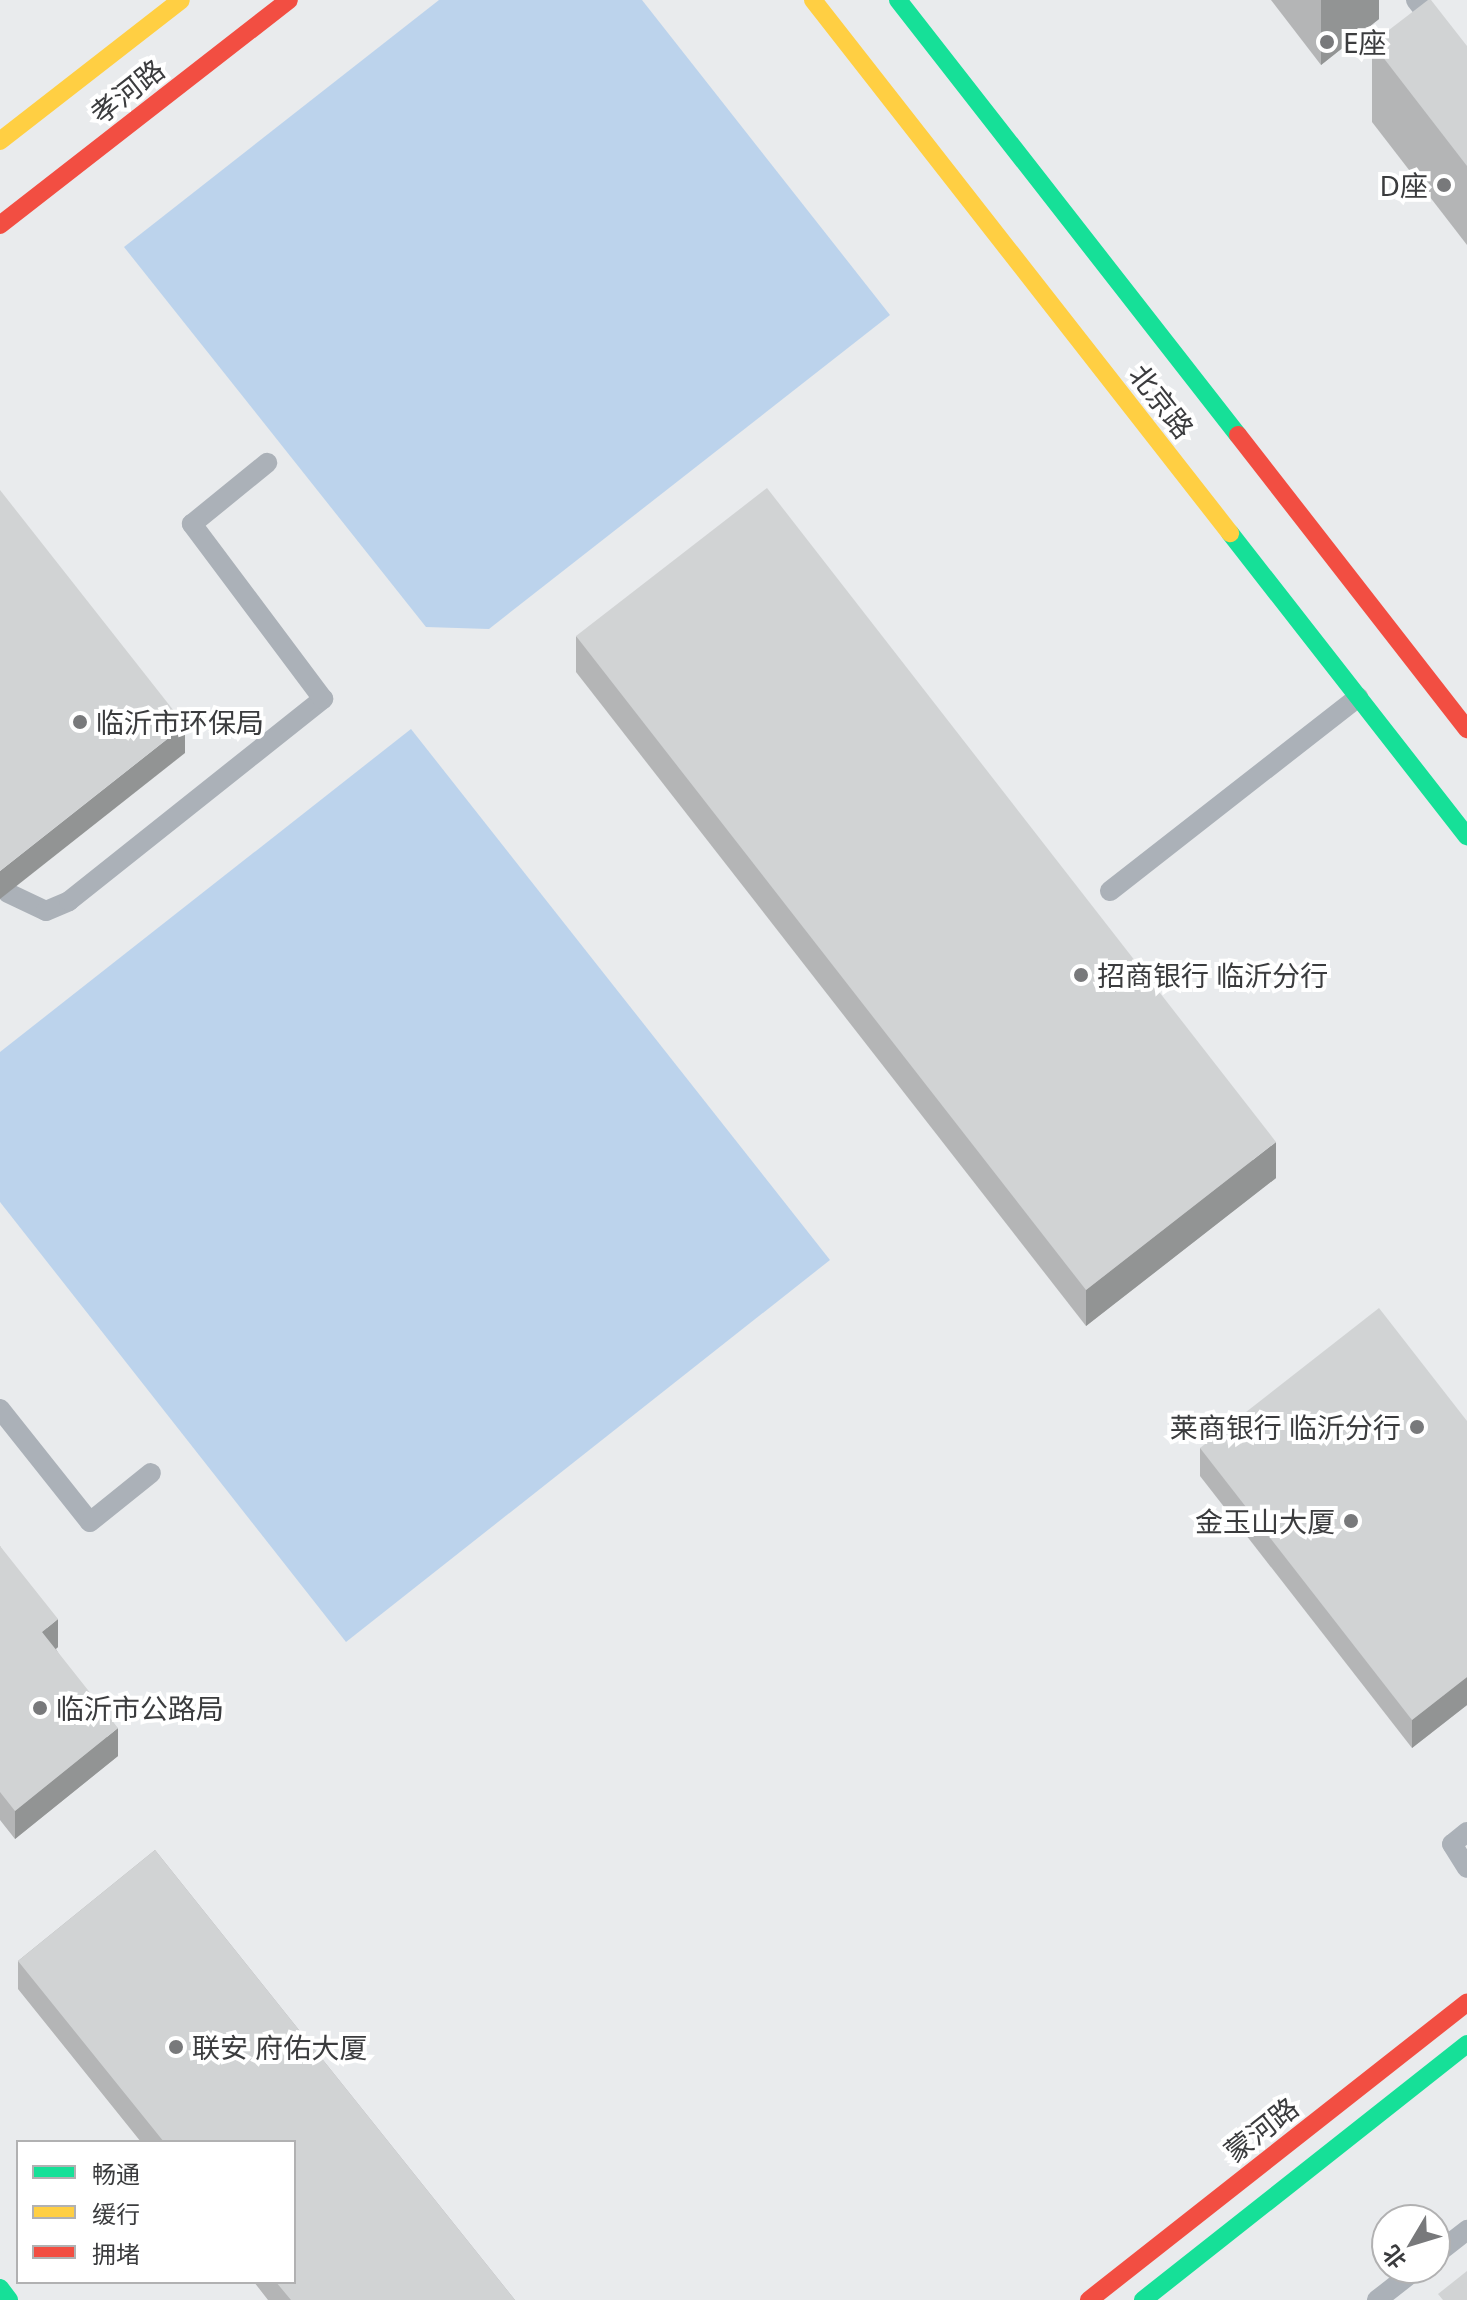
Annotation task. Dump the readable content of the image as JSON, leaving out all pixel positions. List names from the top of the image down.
{
  "streets": {
    "main road": ["孝河路", "北京路", "蒙河路"]
  },
  "places": [
    "E座",
    "D座",
    "临沂市环保局",
    "招商银行 临沂分行",
    "莱商银行 临沂分行",
    "金玉山大厦",
    "临沂市公路局",
    "联安 府佑大厦"
  ],
  "legend": ["畅通", "缓行", "拥堵"],
  "north": "bottom left"
}
